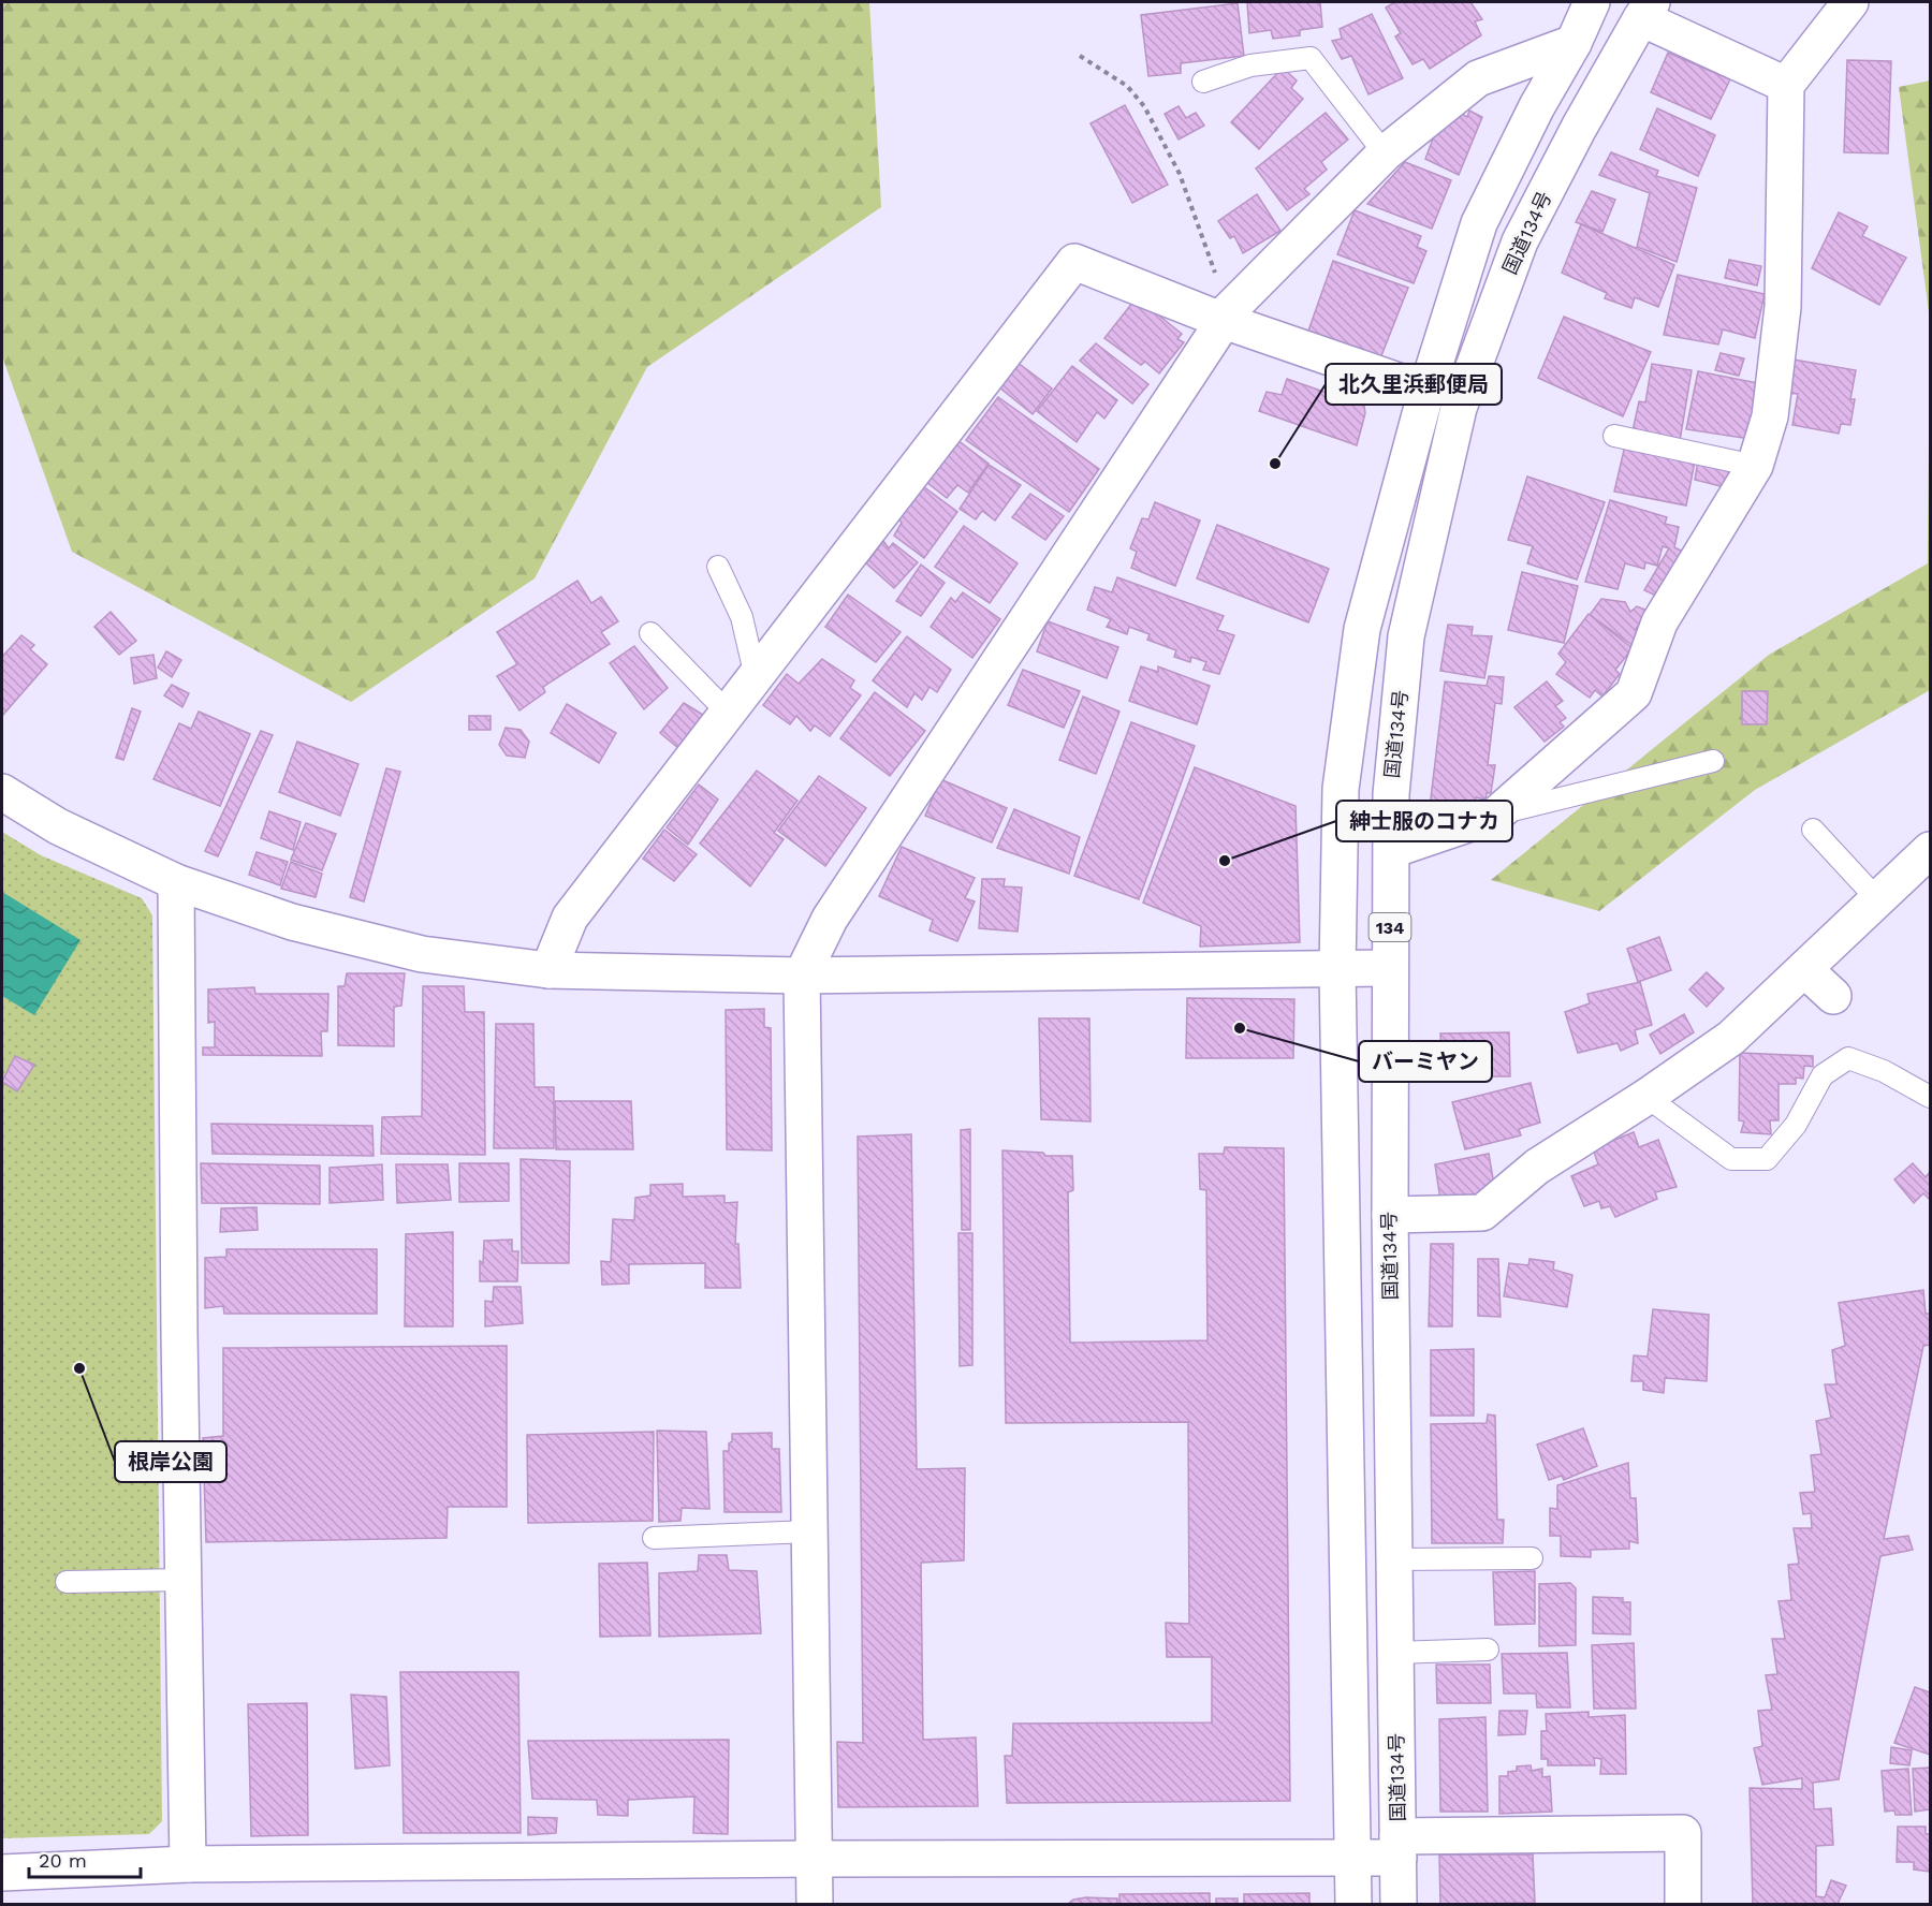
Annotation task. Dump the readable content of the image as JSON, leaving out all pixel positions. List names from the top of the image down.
{
  "streets": {
    "main road": ["国道134号", "134"]
  },
  "places": [
    "北久里浜郵便局",
    "紳士服のコナカ",
    "バーミヤン",
    "根岸公園"
  ],
  "scale_bar": "20 m"
}
